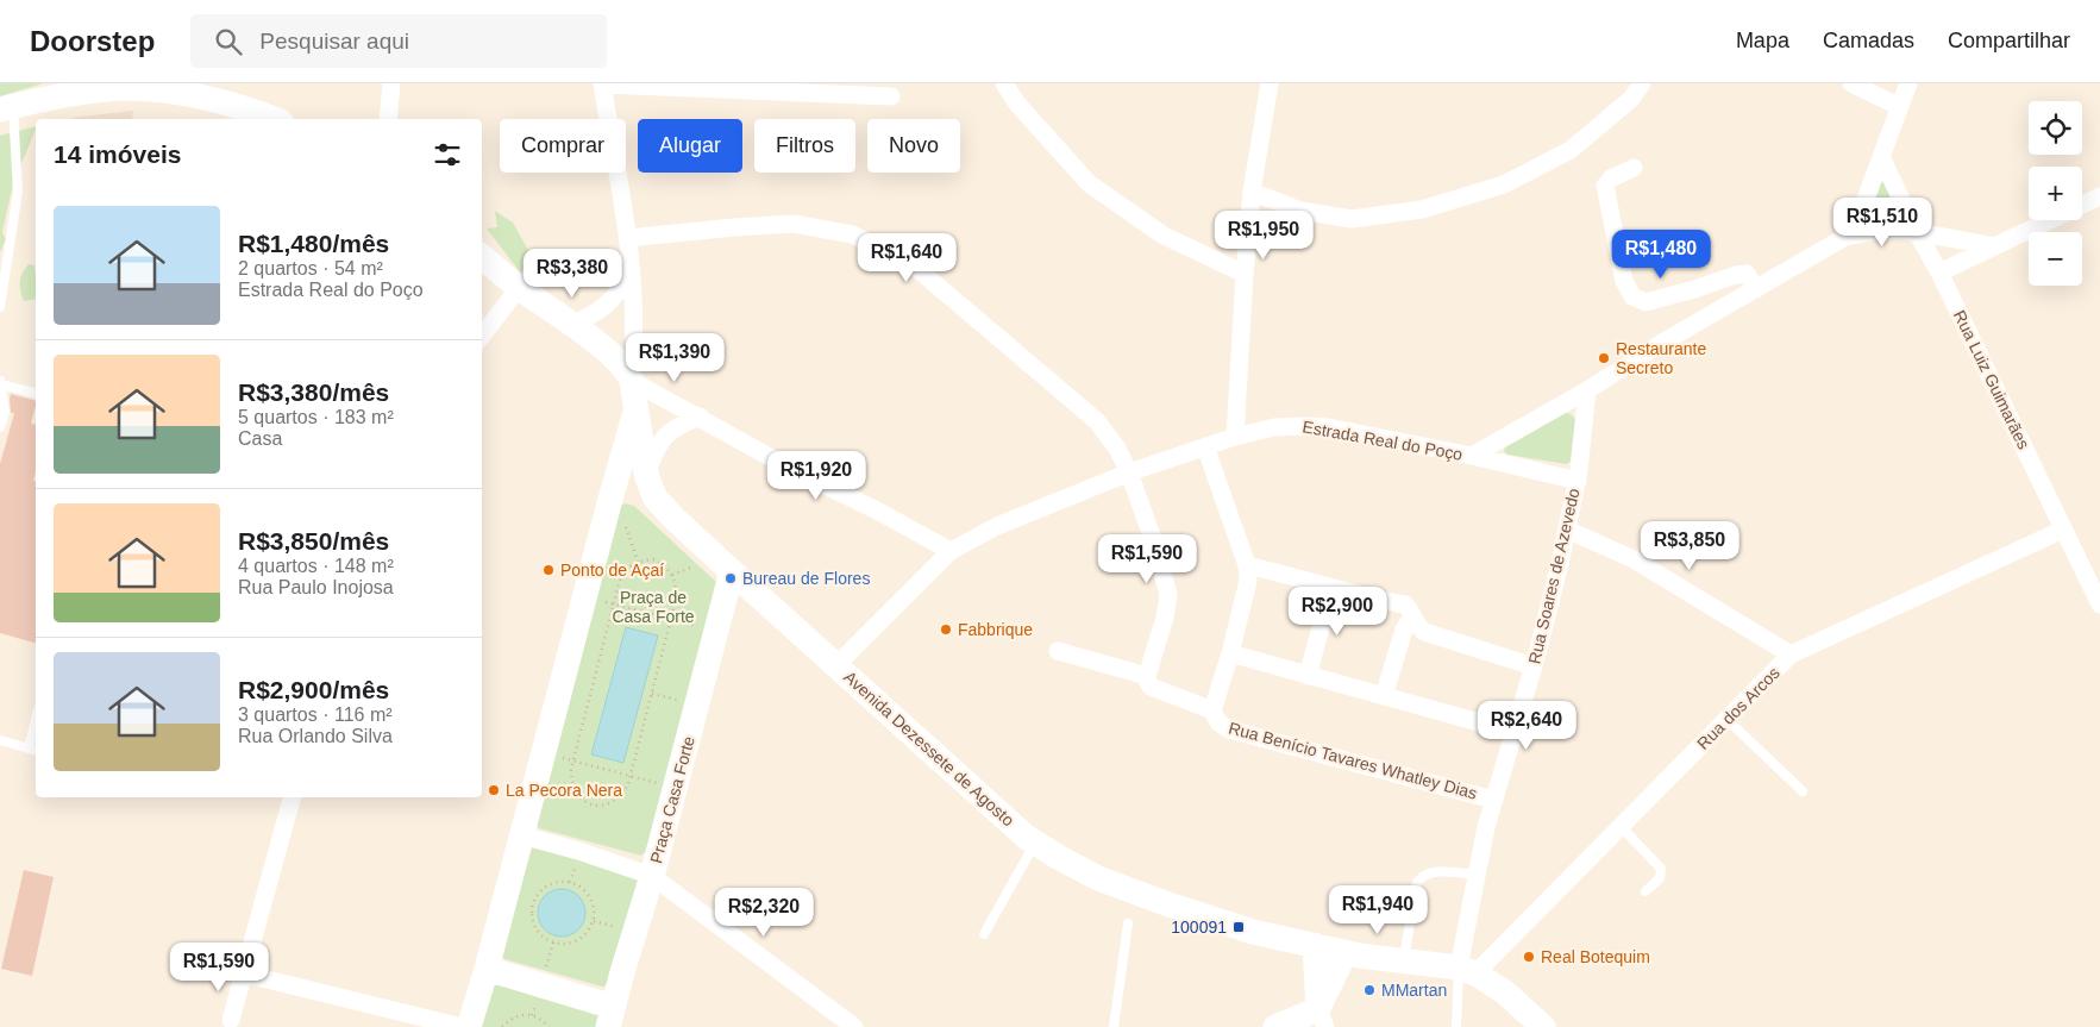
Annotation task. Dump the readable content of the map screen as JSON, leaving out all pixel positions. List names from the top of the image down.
{
  "streets": {
    "main road": ["Avenida Dezessete de Agosto", "Praça Casa Forte"],
    "street": [
      "Rua Luiz Guimarães",
      "Estrada Real do Poço",
      "Rua Soares de Azevedo",
      "Rua dos Arcos",
      "Rua Benício Tavares Whatley Dias"
    ]
  },
  "crossings": [
    ["Rua Luiz Guimarães", "Rua dos Arcos"],
    ["Estrada Real do Poço", "Rua Soares de Azevedo"],
    ["Estrada Real do Poço", "Avenida Dezessete de Agosto"],
    ["Rua Soares de Azevedo", "Rua dos Arcos"],
    ["Rua Soares de Azevedo", "Avenida Dezessete de Agosto"],
    ["Rua Soares de Azevedo", "Rua Benício Tavares Whatley Dias"],
    ["Rua dos Arcos", "Avenida Dezessete de Agosto"],
    ["Avenida Dezessete de Agosto", "Praça Casa Forte"]
  ],
  "parks": ["Praça de Casa Forte"],
  "places": {
    "other": [
      "Restaurante Secreto",
      "Ponto de Açaí",
      "Bureau de Flores",
      "Fabbrique",
      "La Pecora Nera",
      "Real Botequim",
      "MMartan"
    ],
    "transit": ["100091"]
  },
  "page": {
    "header": "Doorstep",
    "search": "Pesquisar aqui",
    "nav": ["Mapa", "Camadas", "Compartilhar"],
    "map_buttons": ["+", "−"],
    "chip": [
      "Comprar",
      "Alugar",
      "Filtros",
      "Novo"
    ],
    "heading": "14 imóveis",
    "list": [
      {
        "name": "R$1,480/mês",
        "note": "2 quartos · 54 m² · Estrada Real do Poço"
      },
      {
        "name": "R$3,380/mês",
        "note": "5 quartos · 183 m² · Casa"
      },
      {
        "name": "R$3,850/mês",
        "note": "4 quartos · 148 m² · Rua Paulo Inojosa"
      },
      {
        "name": "R$2,900/mês",
        "note": "3 quartos · 116 m² · Rua Orlando Silva"
      }
    ],
    "price": [
      "R$1,510",
      "R$1,950",
      "R$1,480",
      "R$1,640",
      "R$3,380",
      "R$1,390",
      "R$1,920",
      "R$3,850",
      "R$1,590",
      "R$2,900",
      "R$2,640",
      "R$1,940",
      "R$2,320",
      "R$1,590"
    ]
  }
}
